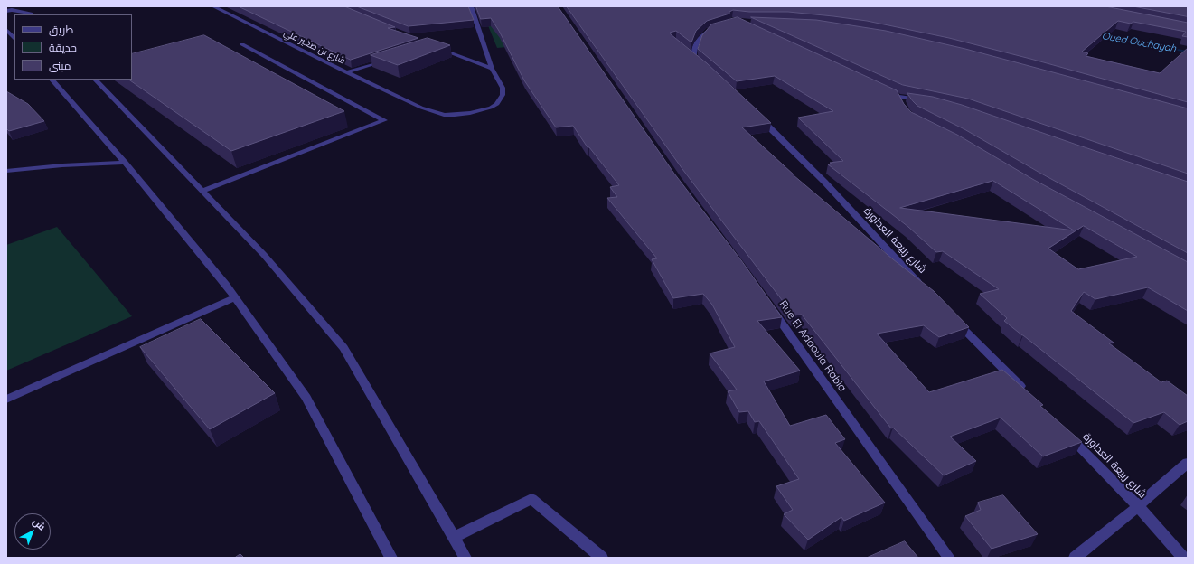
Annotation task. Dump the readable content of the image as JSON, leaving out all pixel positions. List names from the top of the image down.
{
  "streets": {
    "street": ["شارع بن صغير علي", "شارع ربيعة العداورة", "Rue El Adaouia Rabia"]
  },
  "water": ["Oued Ouchayah"],
  "legend": ["طريق", "حديقة", "مبنى"],
  "north": "top right"
}
